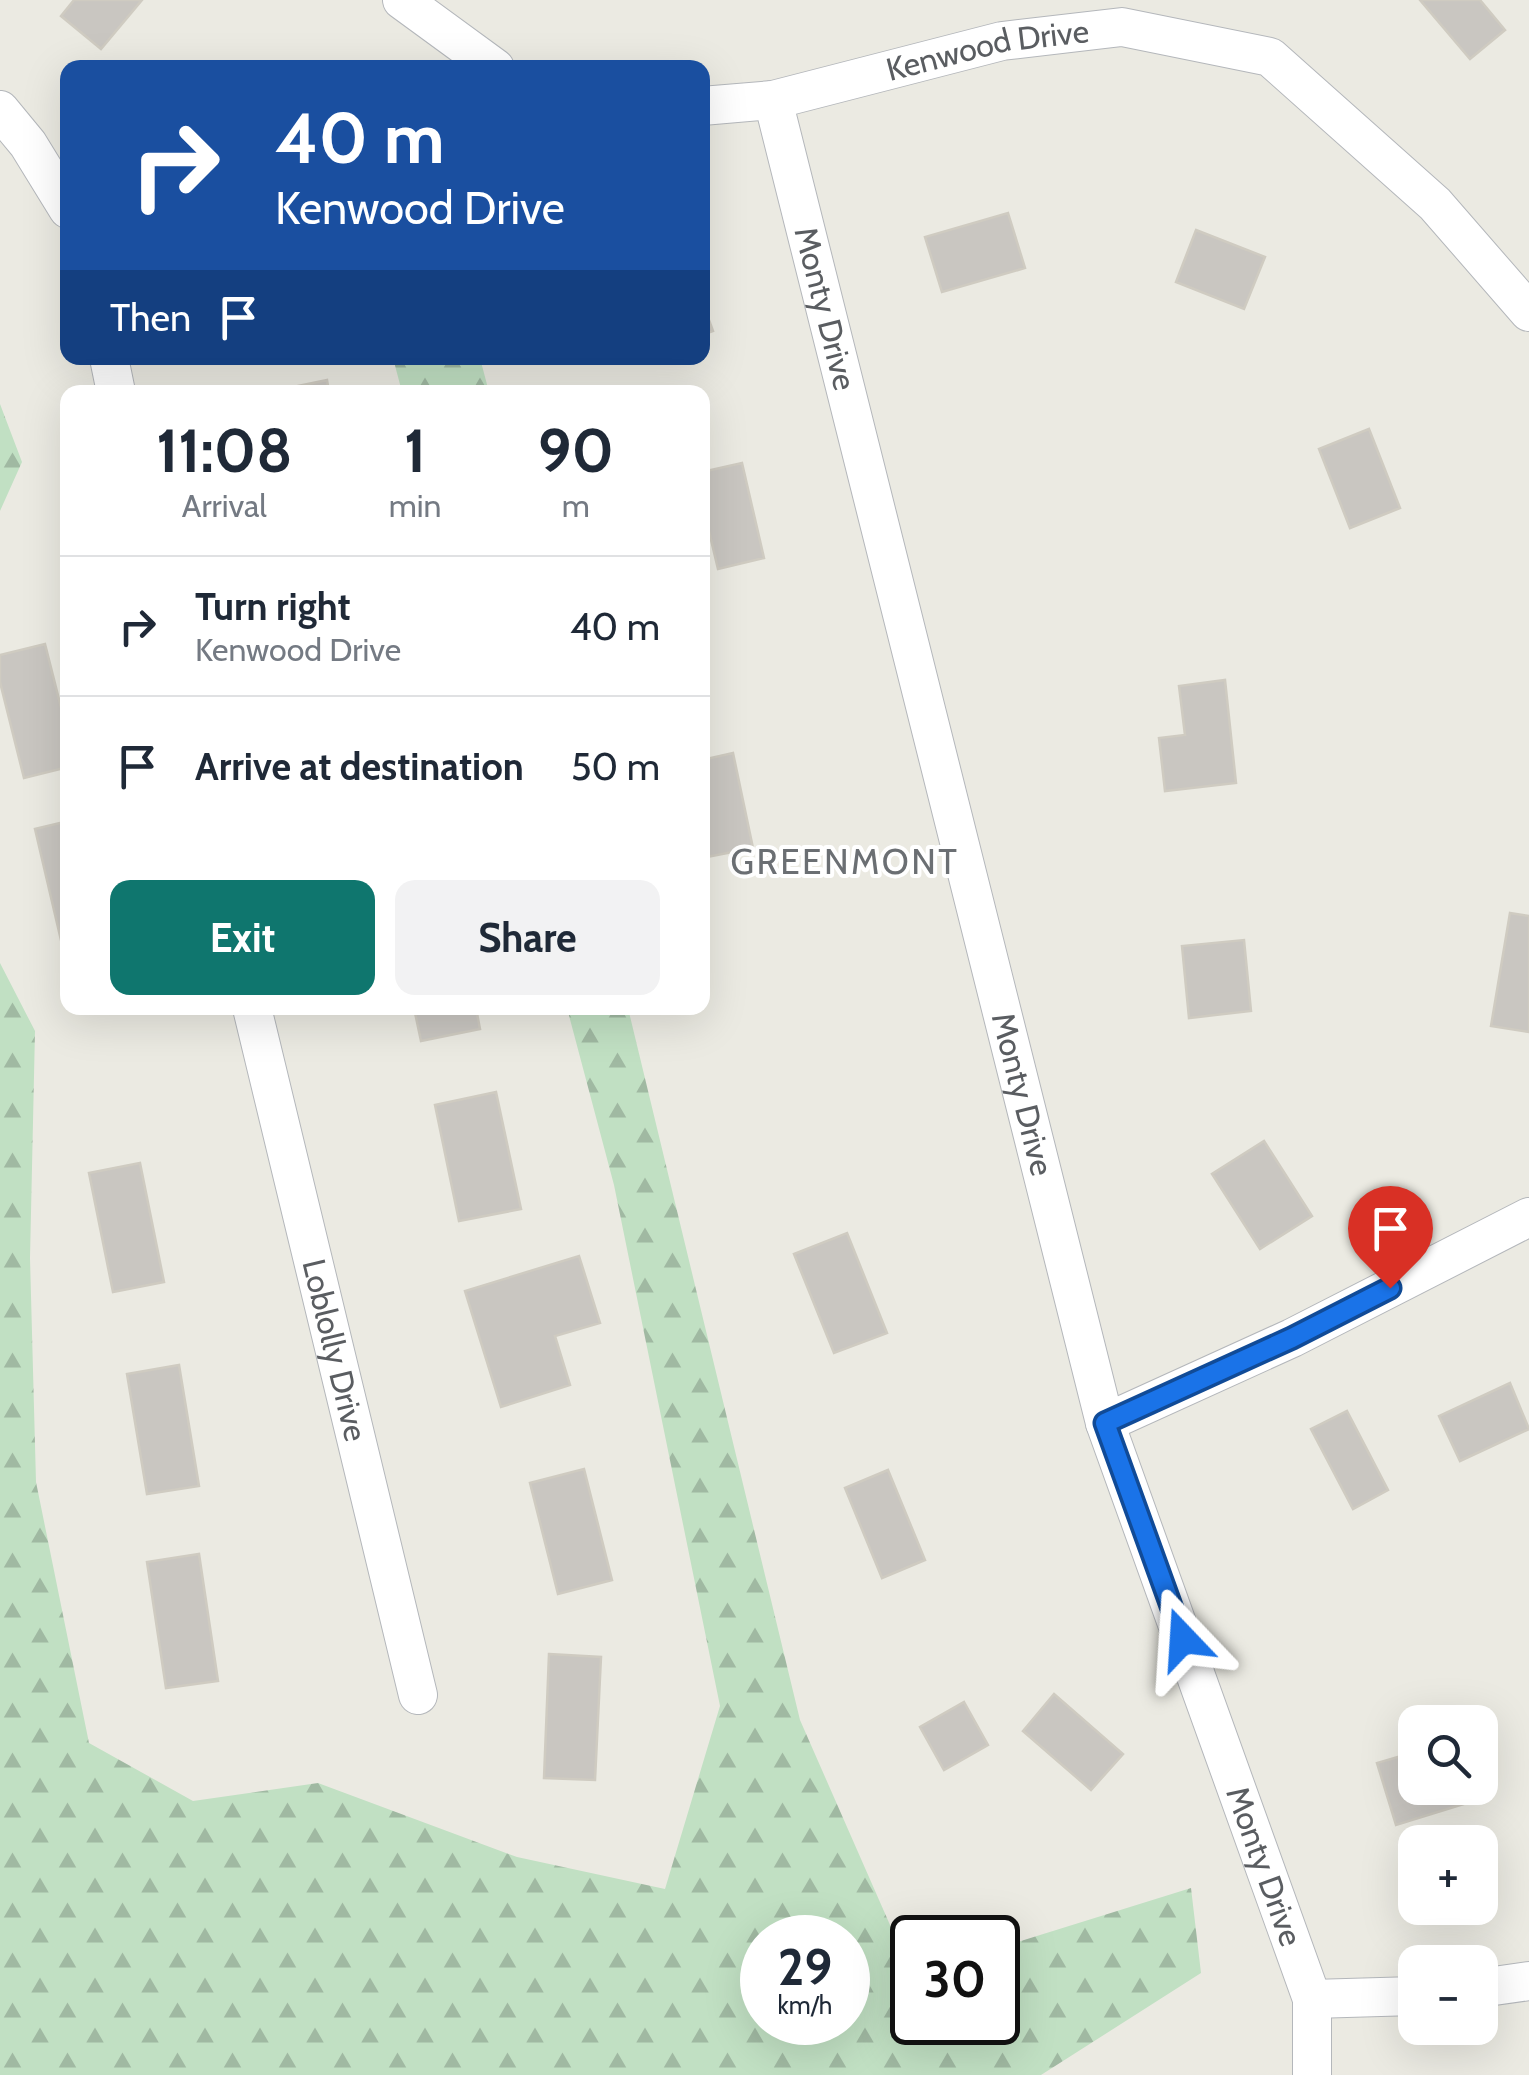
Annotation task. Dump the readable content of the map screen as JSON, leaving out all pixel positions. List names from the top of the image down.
{
  "streets": {
    "street": ["Kenwood Drive", "Monty Drive", "Loblolly Drive"]
  },
  "crossings": [
    ["Kenwood Drive", "Monty Drive"]
  ],
  "districts": ["GREENMONT"],
  "page": {
    "turn": ["40 m", "Kenwood Drive"],
    "then": "Then",
    "eta": [
      "11:08",
      "Arrival",
      "1",
      "min",
      "90",
      "m"
    ],
    "list": [
      {
        "name": "Turn right",
        "note": "Kenwood Drive",
        "value": "40 m"
      },
      {
        "name": "Arrive at destination",
        "value": "50 m"
      }
    ],
    "buttons": ["Exit", "Share"],
    "map_buttons": ["+", "−"],
    "speed": "29 km/h",
    "limit": "30"
  }
}
